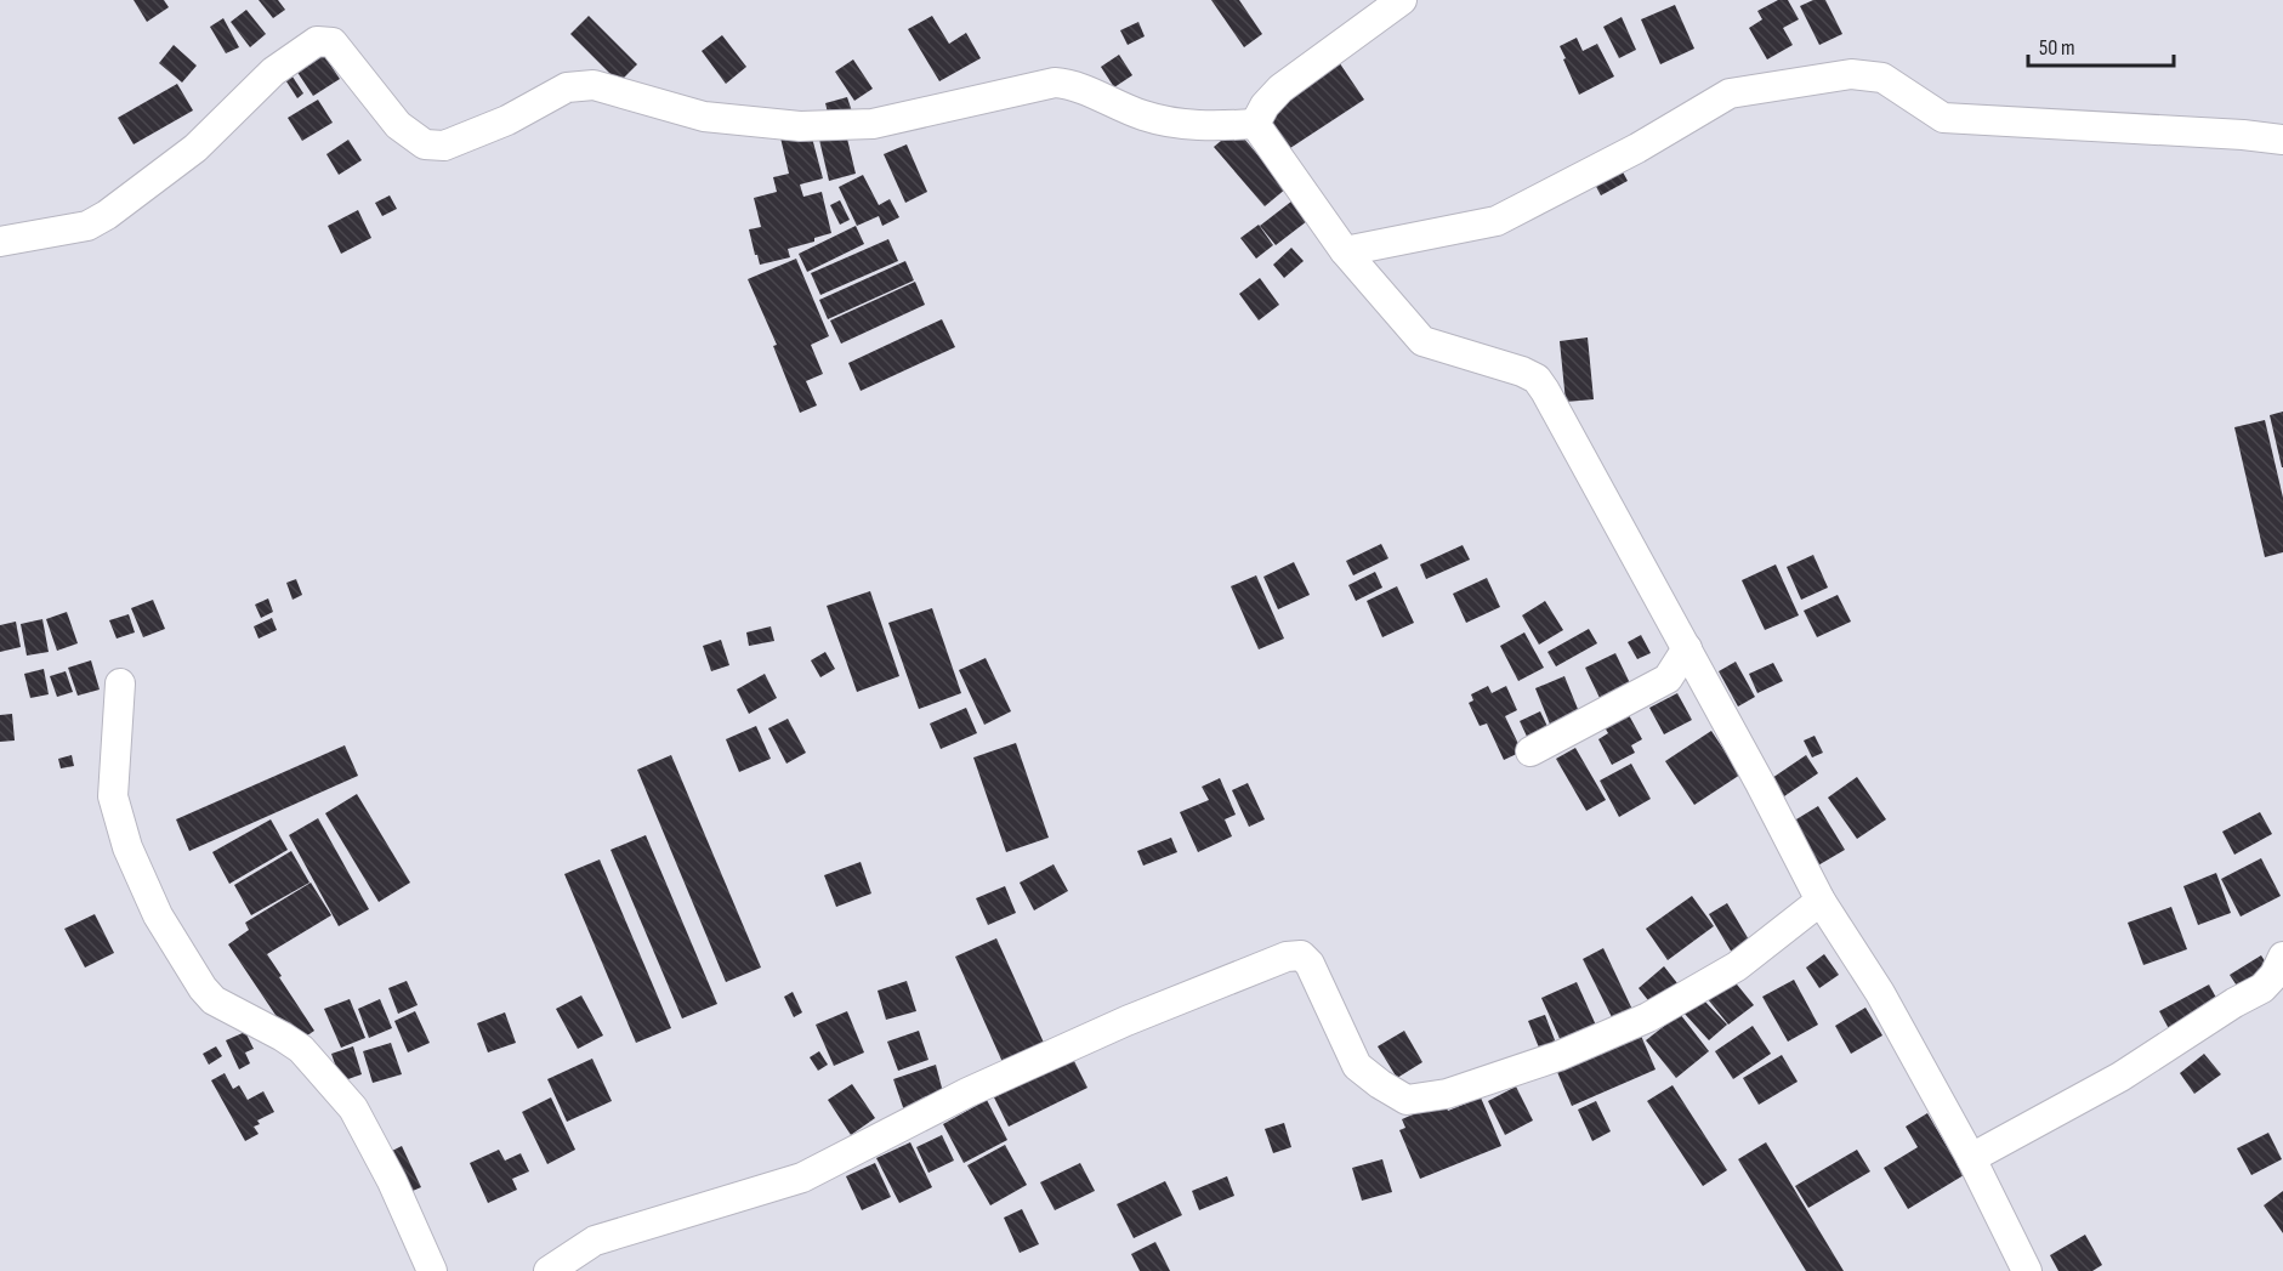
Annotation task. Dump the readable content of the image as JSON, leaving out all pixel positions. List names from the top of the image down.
{
  "scale_bar": "50 m"
}
